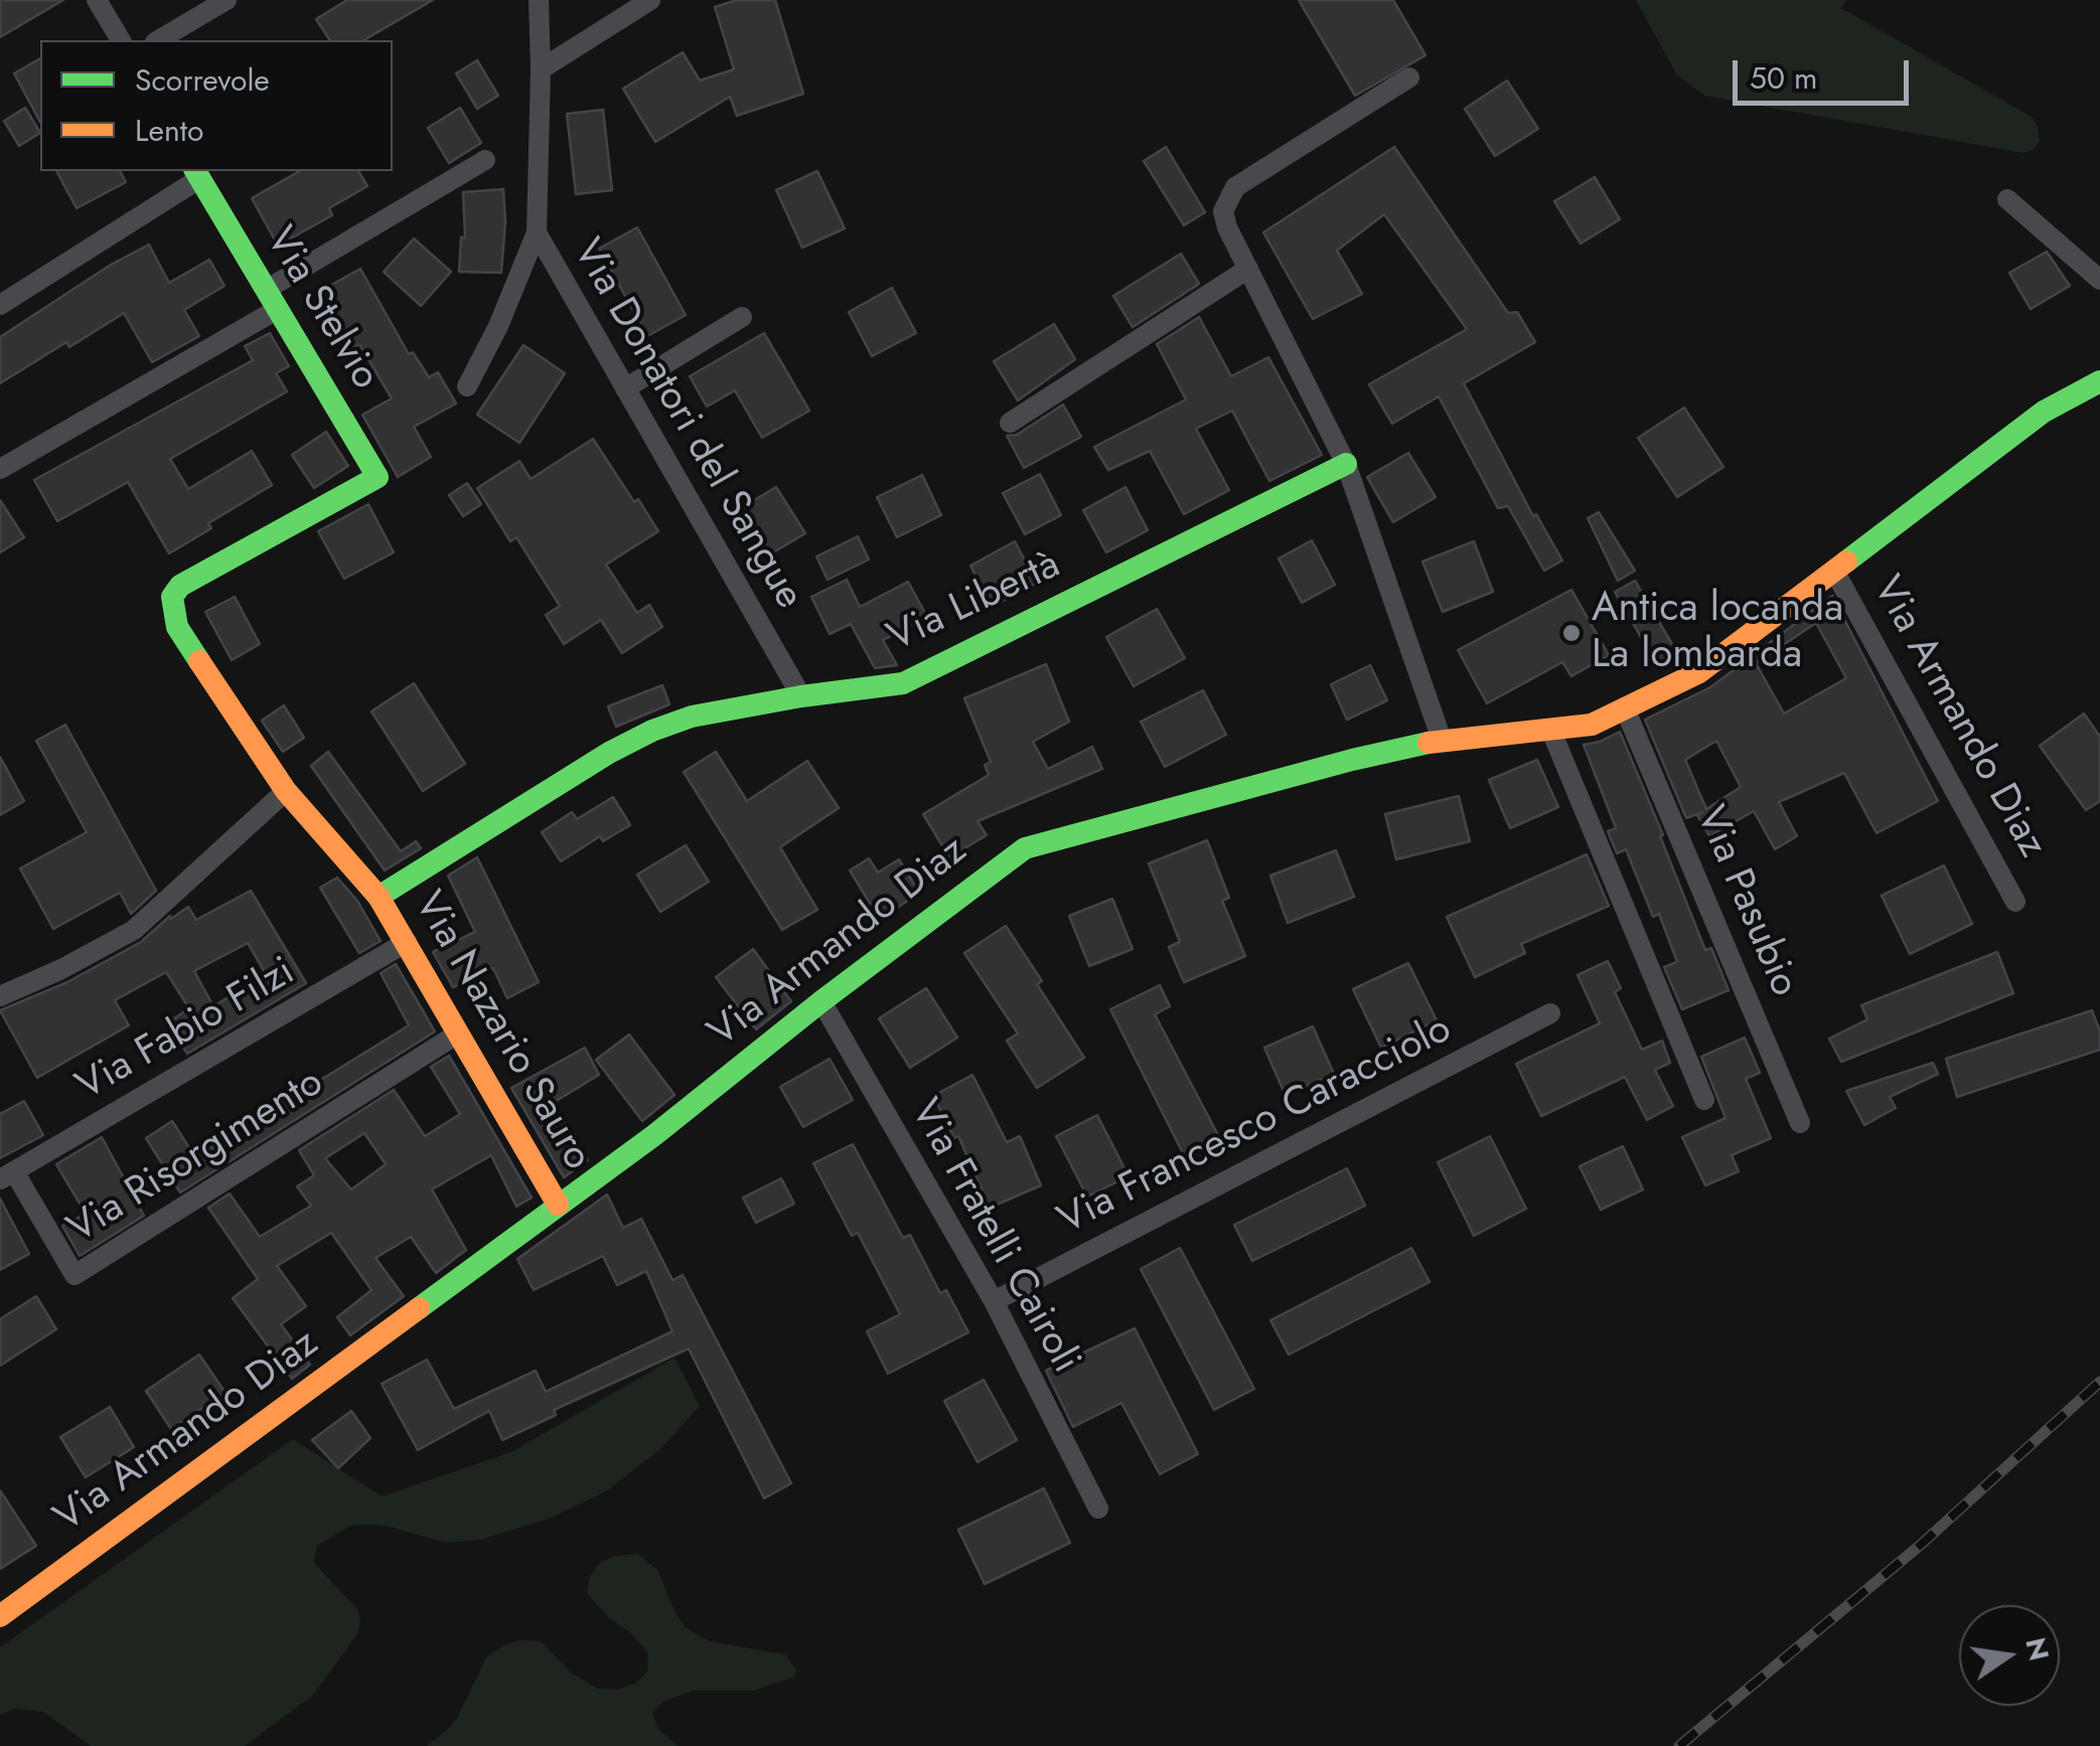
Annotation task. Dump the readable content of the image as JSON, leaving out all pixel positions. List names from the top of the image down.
{
  "streets": {
    "street": [
      "Via Stelvio",
      "Via Donatori del Sangue",
      "Via Libertà",
      "Via Armando Diaz",
      "Via Pasubio",
      "Via Fabio Filzi",
      "Via Nazario Sauro",
      "Via Francesco Caracciolo",
      "Via Risorgimento",
      "Via Fratelli Cairoli"
    ]
  },
  "crossings": [
    ["Via Stelvio", "Via Nazario Sauro"],
    ["Via Donatori del Sangue", "Via Libertà"],
    ["Via Libertà", "Via Nazario Sauro"],
    ["Via Armando Diaz", "Via Pasubio"],
    ["Via Armando Diaz", "Via Nazario Sauro"],
    ["Via Armando Diaz", "Via Fratelli Cairoli"],
    ["Via Fabio Filzi", "Via Nazario Sauro"],
    ["Via Fabio Filzi", "Via Risorgimento"],
    ["Via Nazario Sauro", "Via Risorgimento"],
    ["Via Francesco Caracciolo", "Via Fratelli Cairoli"]
  ],
  "places": ["Antica locanda La lombarda"],
  "legend": ["Scorrevole", "Lento"],
  "scale_bar": "50 m",
  "north": "right"
}
